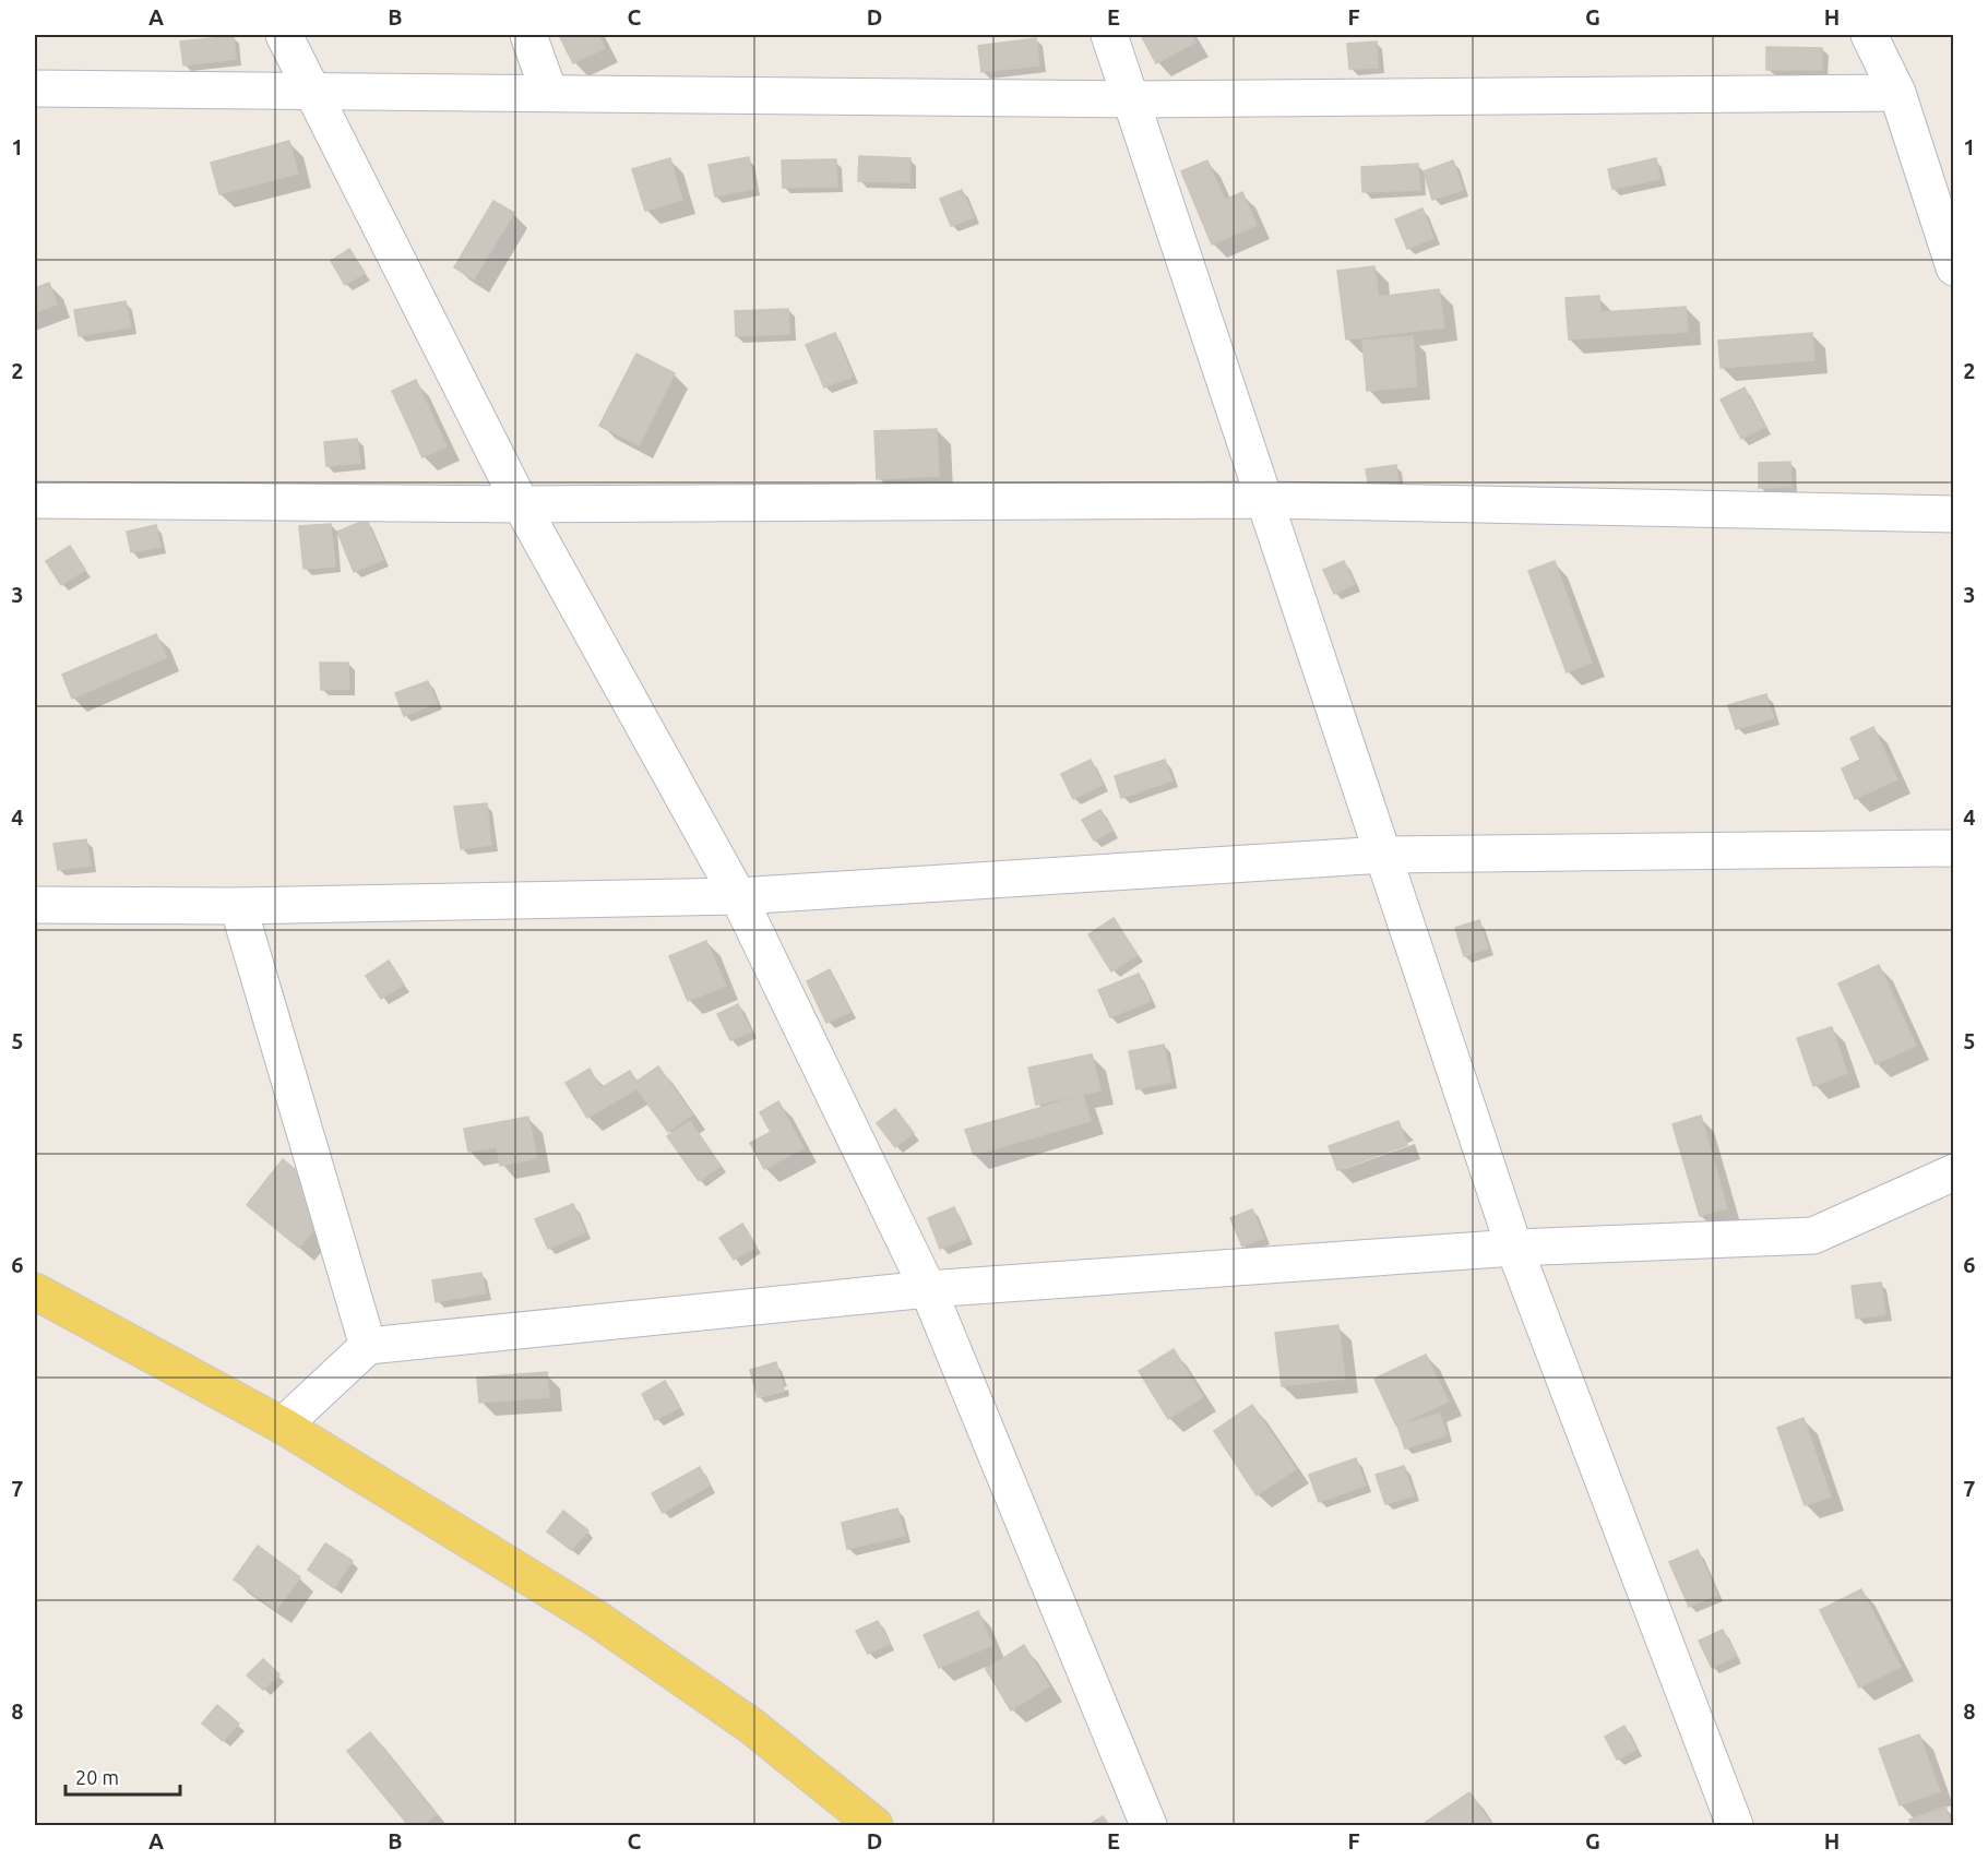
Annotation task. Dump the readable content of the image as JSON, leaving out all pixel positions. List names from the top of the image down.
{
  "scale_bar": "20 m",
  "grid": {
    "columns": [
      "A",
      "B",
      "C",
      "D",
      "E",
      "F",
      "G",
      "H"
    ],
    "rows": [
      "1",
      "2",
      "3",
      "4",
      "5",
      "6",
      "7",
      "8"
    ]
  }
}
